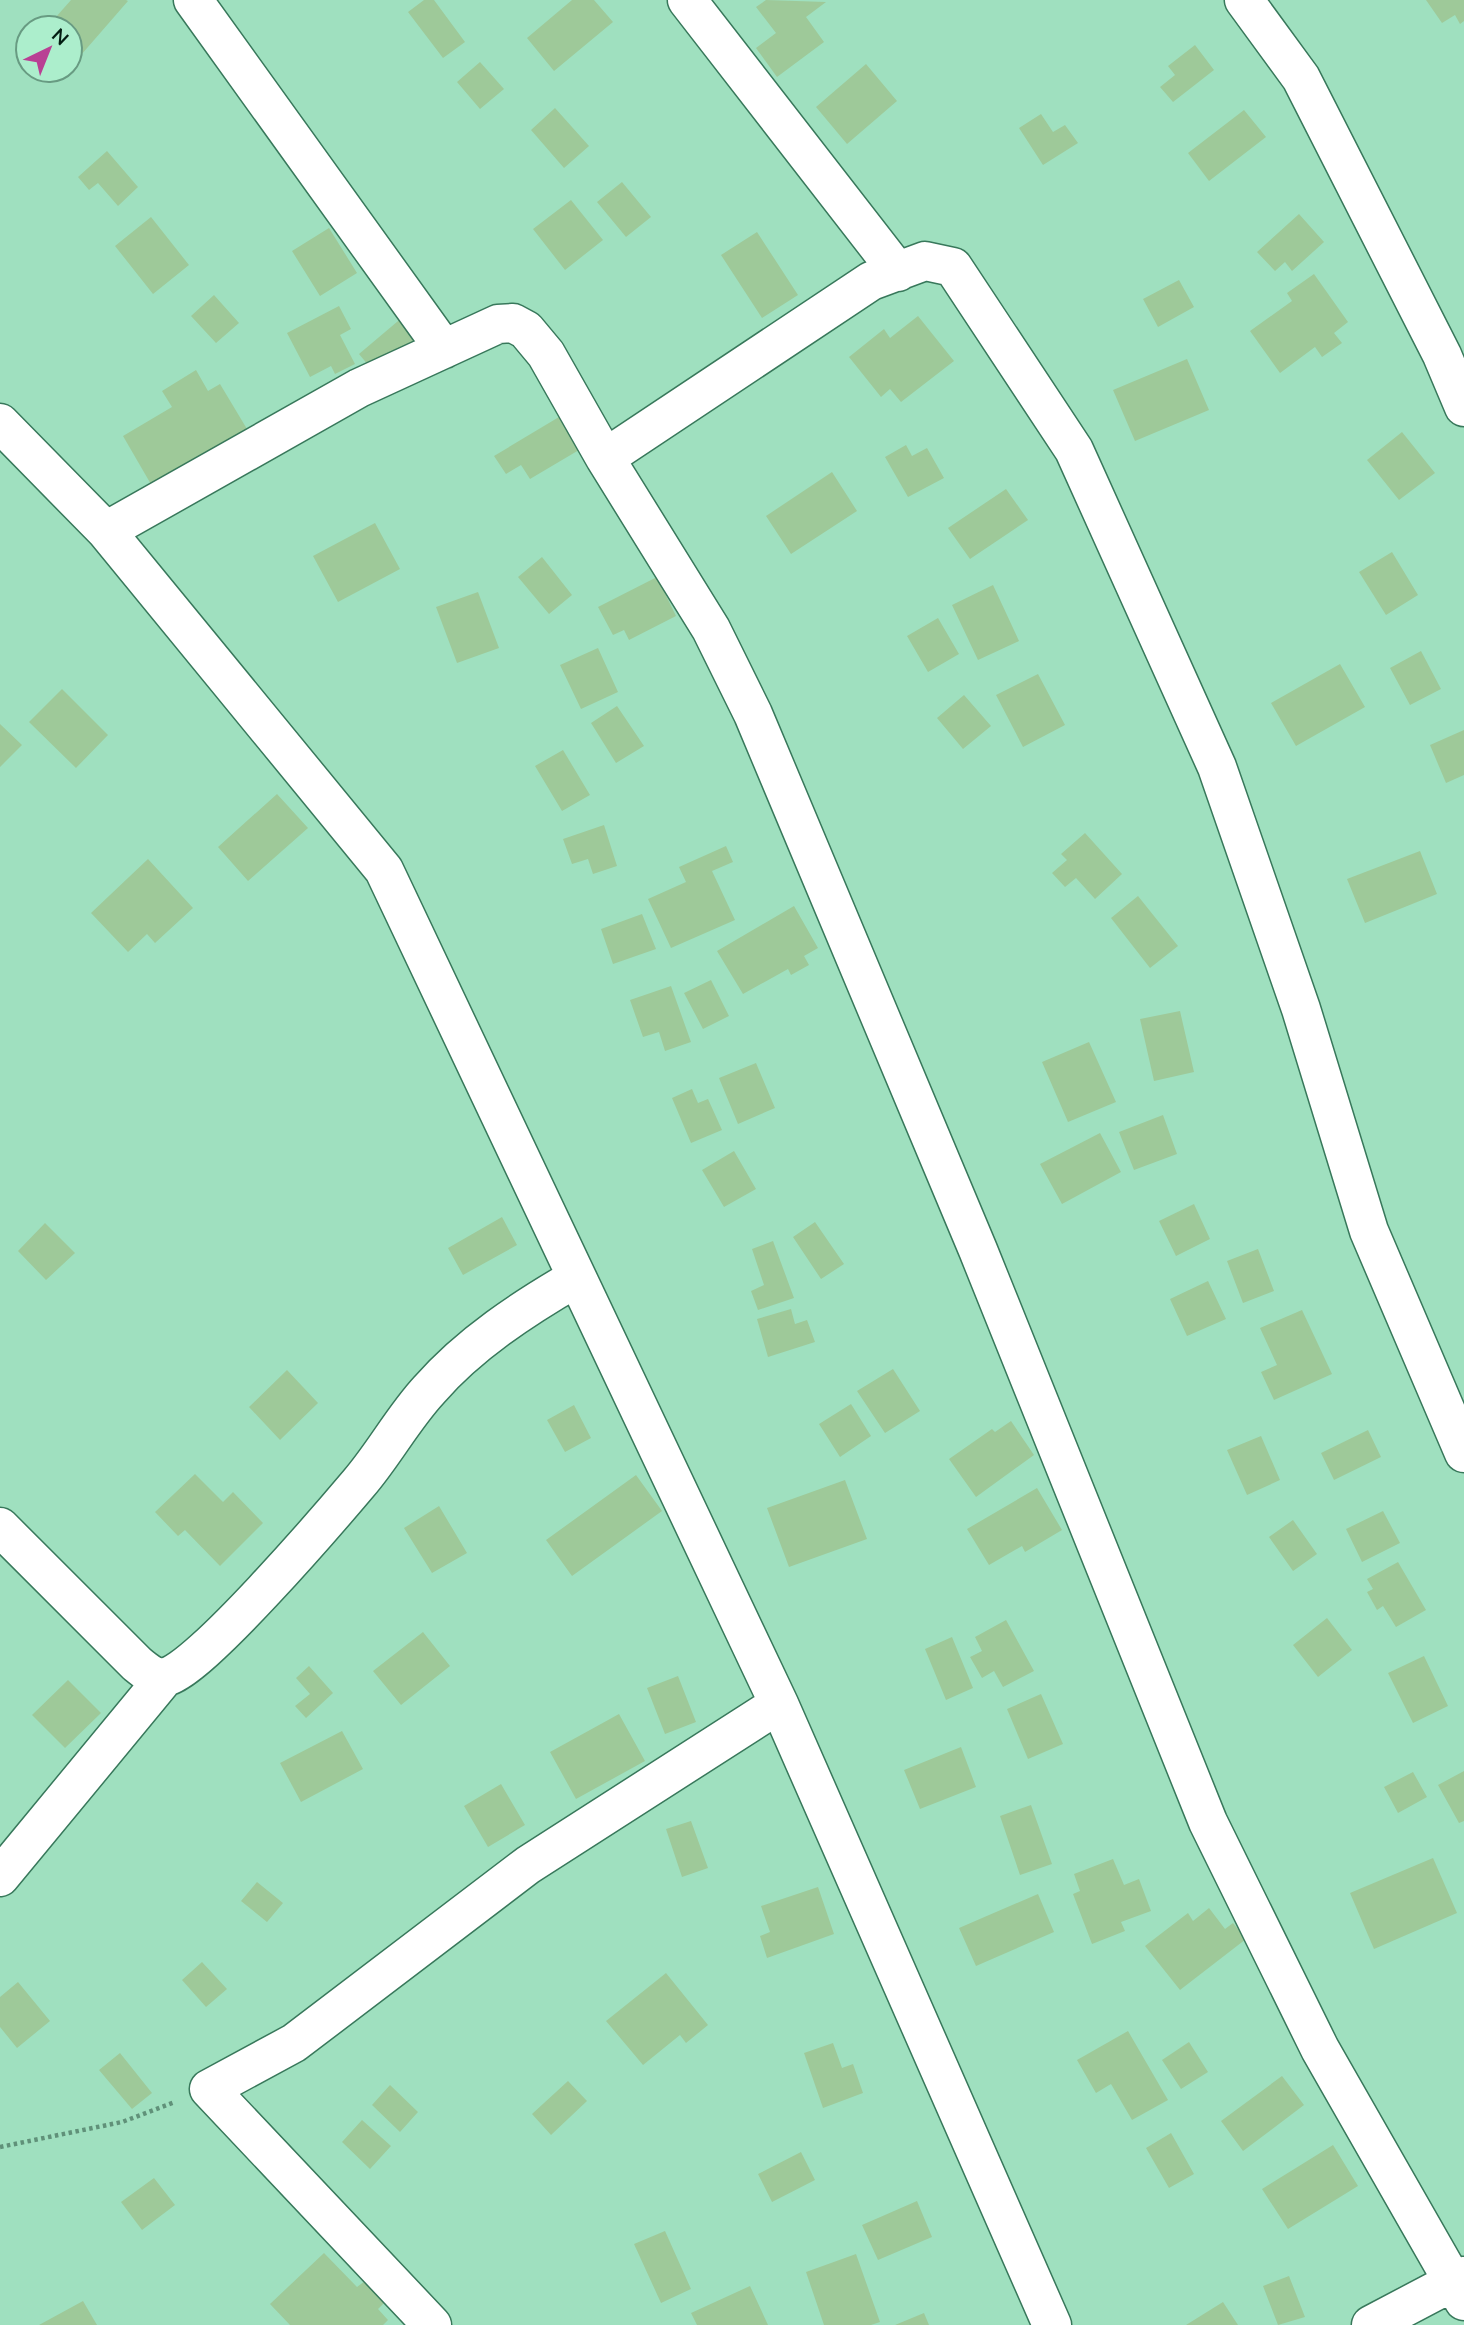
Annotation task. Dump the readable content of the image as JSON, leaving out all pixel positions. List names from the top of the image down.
{
  "north": "top right"
}
